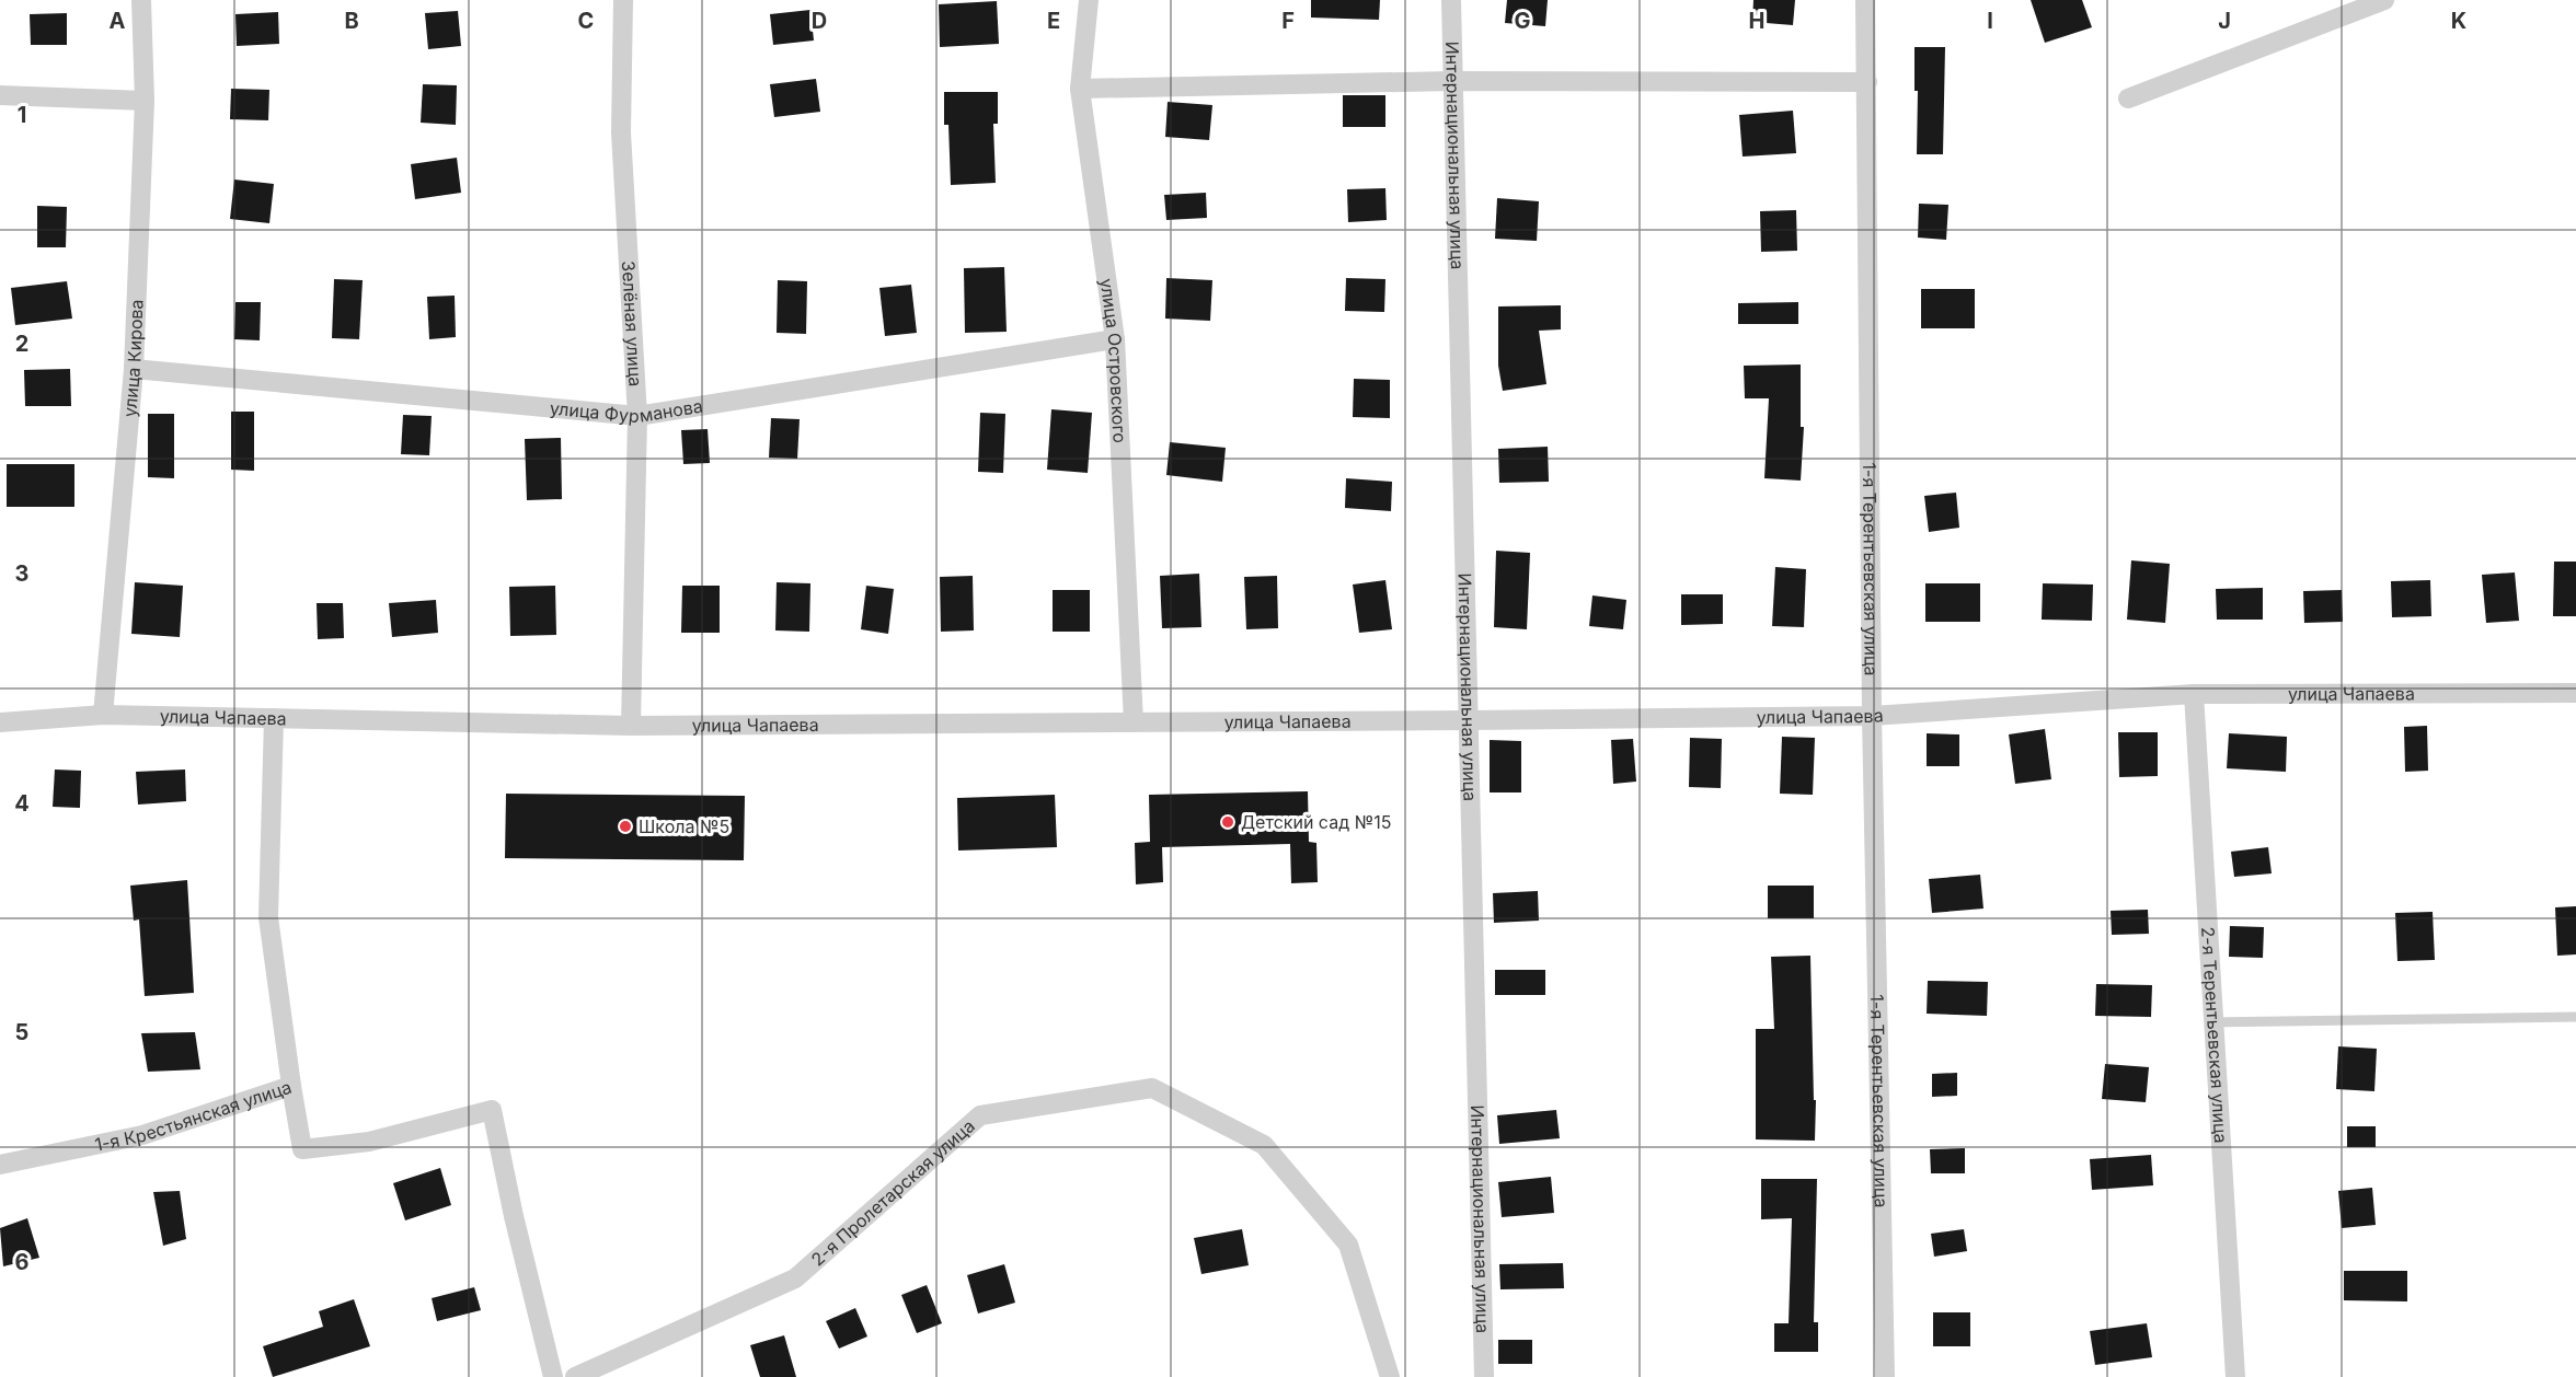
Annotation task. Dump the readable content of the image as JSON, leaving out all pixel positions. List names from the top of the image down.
{
  "streets": {
    "street": [
      "Интернациональная улица",
      "Зелёная улица",
      "улица Кирова",
      "улица Островского",
      "улица Фурманова",
      "1-я Терентьевская улица",
      "улица Чапаева",
      "2-я Терентьевская улица",
      "1-я Крестьянская улица",
      "2-я Пролетарская улица"
    ]
  },
  "crossings": [
    ["Интернациональная улица", "улица Чапаева"],
    ["Зелёная улица", "улица Фурманова"],
    ["Зелёная улица", "улица Чапаева"],
    ["улица Кирова", "улица Фурманова"],
    ["улица Кирова", "улица Чапаева"],
    ["улица Островского", "улица Фурманова"],
    ["улица Островского", "улица Чапаева"],
    ["1-я Терентьевская улица", "улица Чапаева"],
    ["улица Чапаева", "2-я Терентьевская улица"],
    ["улица Чапаева", "1-я Крестьянская улица"]
  ],
  "places": ["Детский сад №15", "Школа №5"],
  "grid": {
    "columns": [
      "A",
      "B",
      "C",
      "D",
      "E",
      "F",
      "G",
      "H",
      "I",
      "J",
      "K"
    ],
    "rows": [
      "1",
      "2",
      "3",
      "4",
      "5",
      "6"
    ]
  }
}
